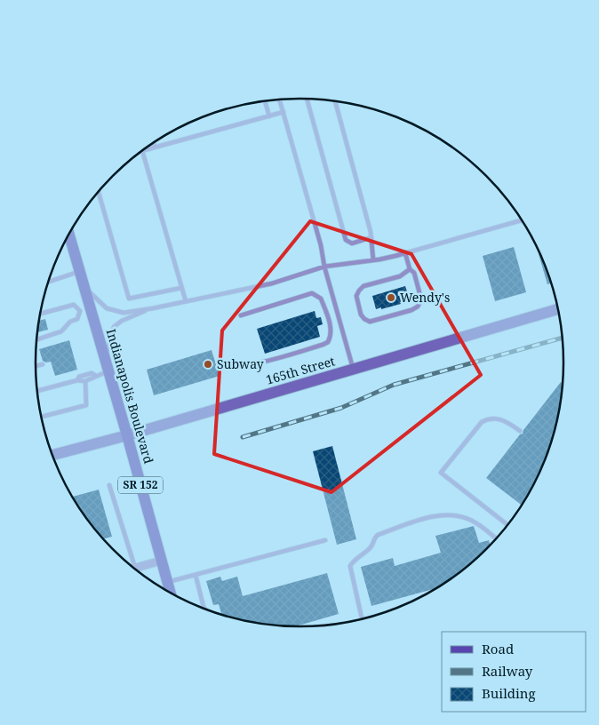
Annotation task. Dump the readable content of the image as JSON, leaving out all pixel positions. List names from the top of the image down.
{
  "streets": {
    "main road": ["165th Street", "Indianapolis Boulevard", "SR 152"]
  },
  "crossings": [
    ["165th Street", "Indianapolis Boulevard"]
  ],
  "places": ["Wendy's", "Subway"],
  "legend": ["Road", "Railway", "Building"]
}
